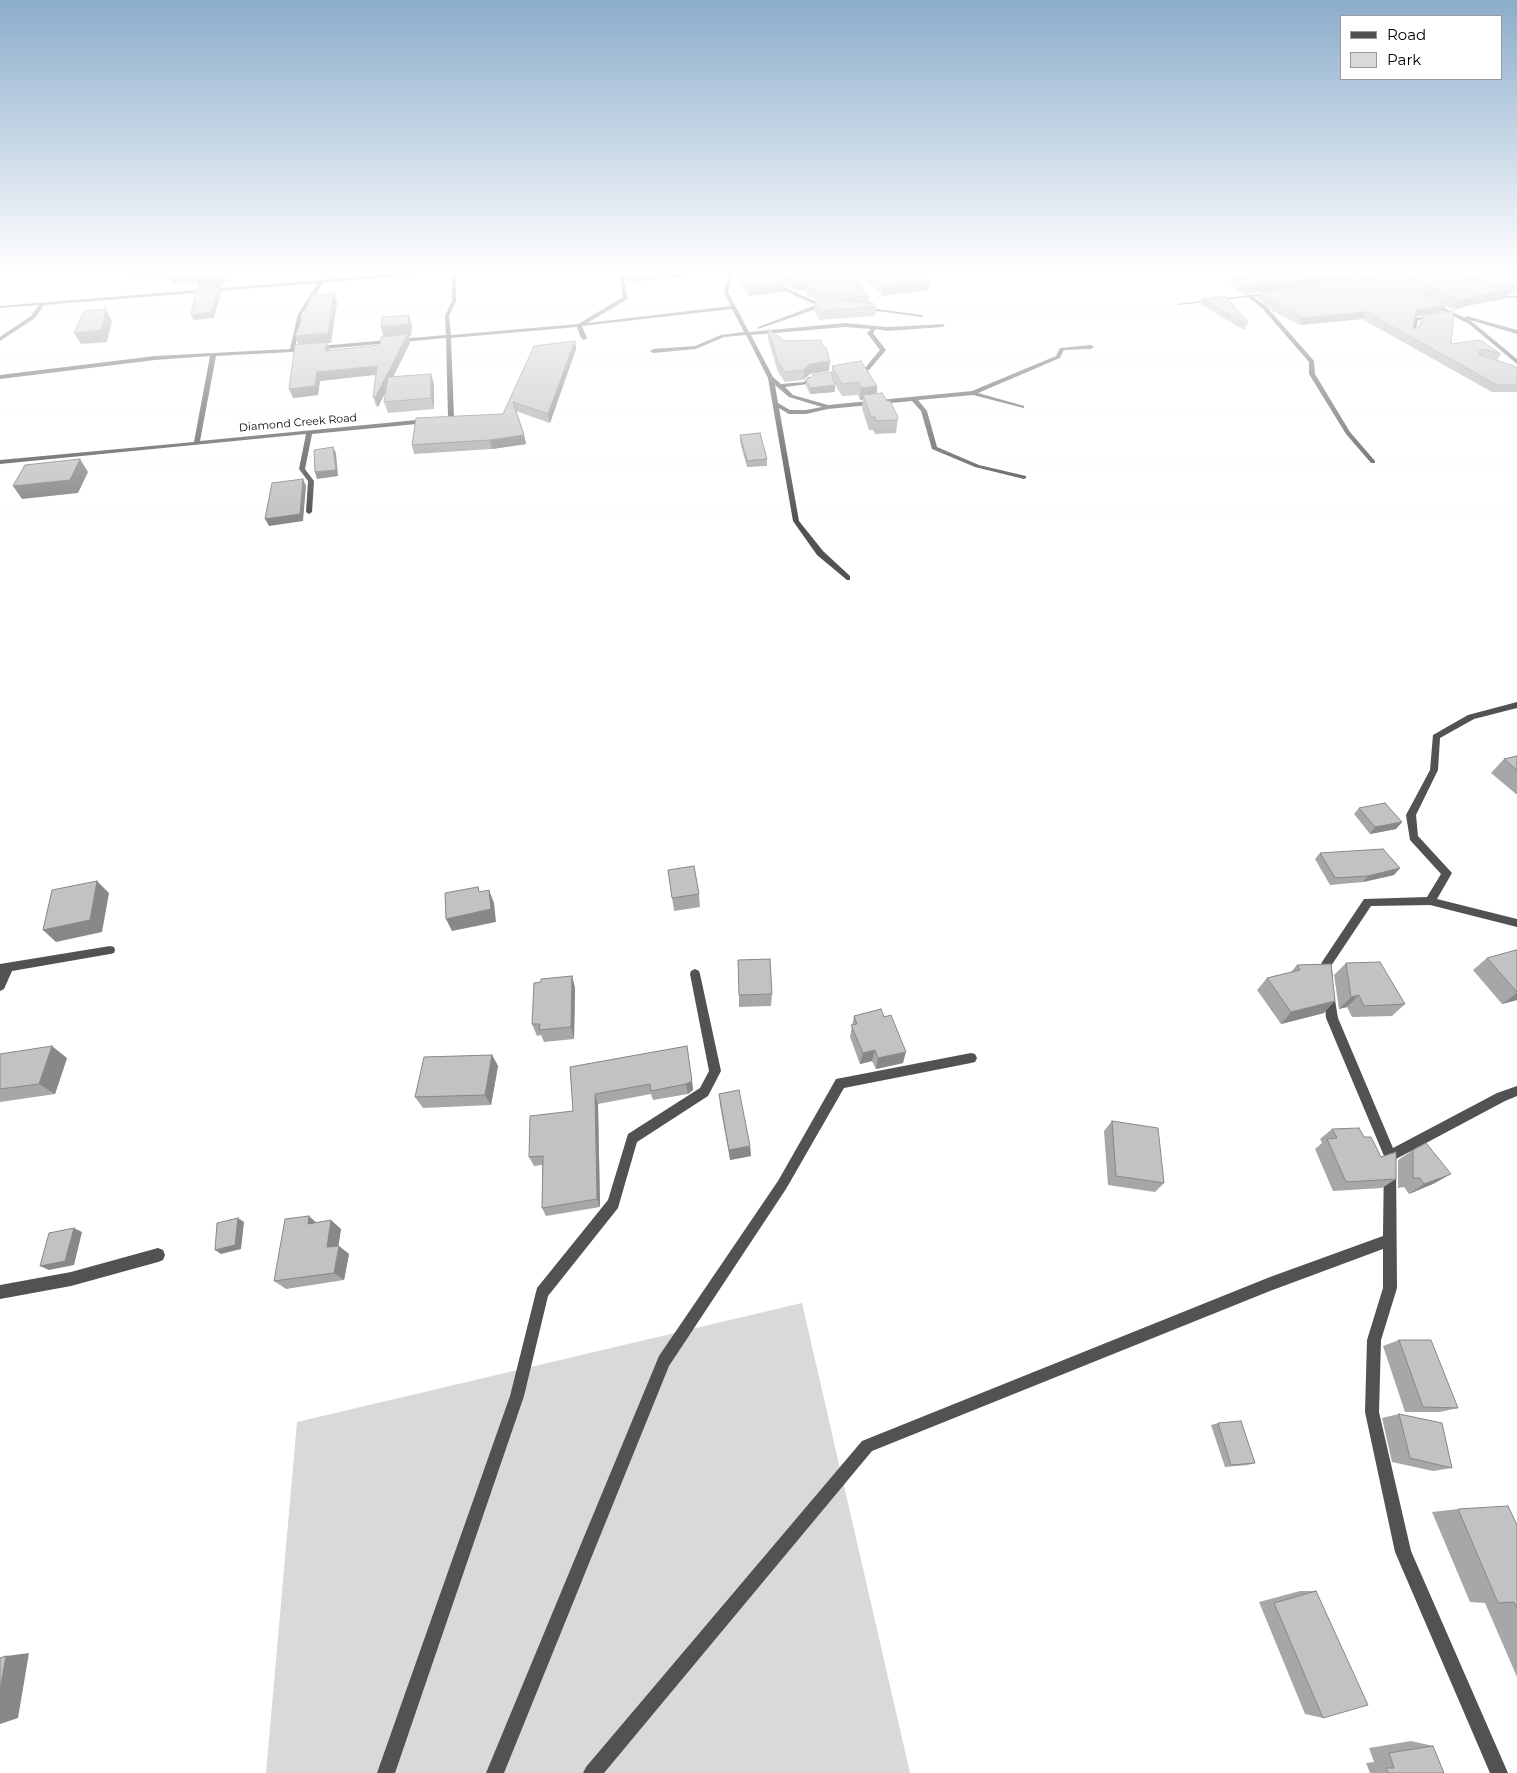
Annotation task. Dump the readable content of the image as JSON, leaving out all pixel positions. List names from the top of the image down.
{
  "streets": {
    "street": ["Diamond Creek Road"]
  },
  "legend": ["Road", "Park"]
}
